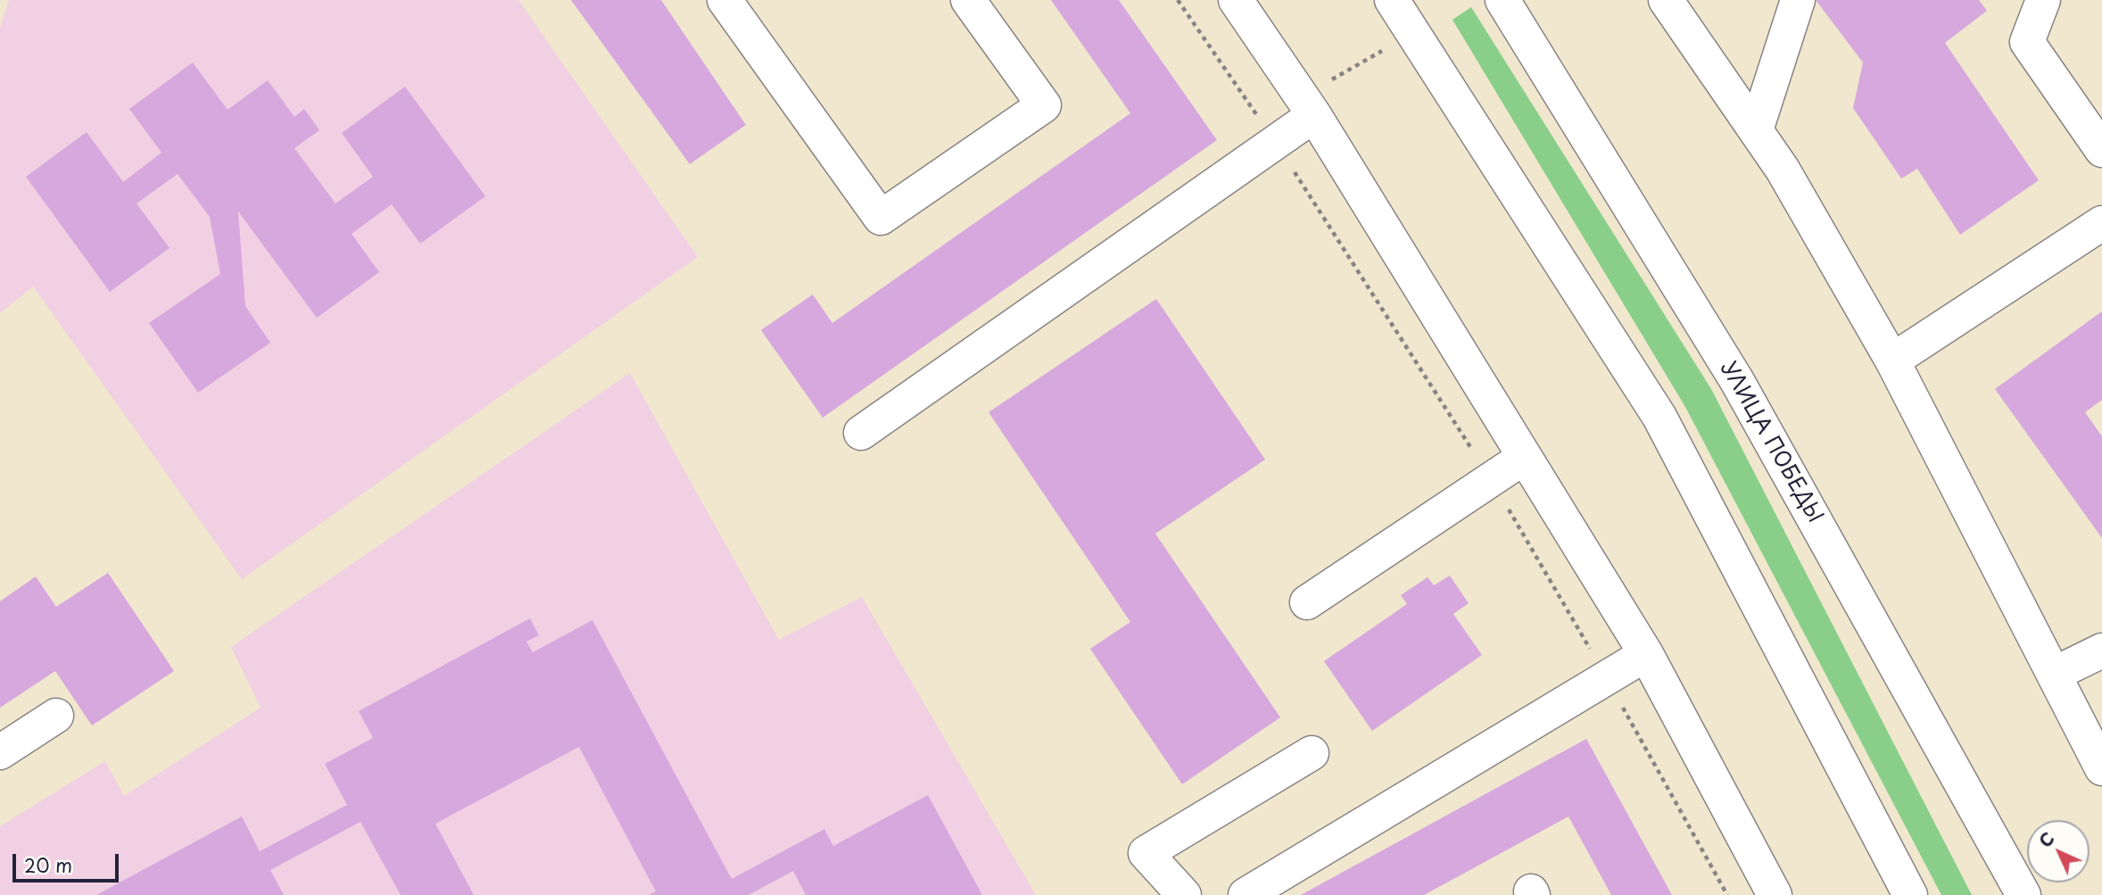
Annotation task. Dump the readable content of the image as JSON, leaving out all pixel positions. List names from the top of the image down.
{
  "streets": {
    "street": ["УЛИЦА ПОБЕДЫ"]
  },
  "scale_bar": "20 m",
  "north": "top left"
}
